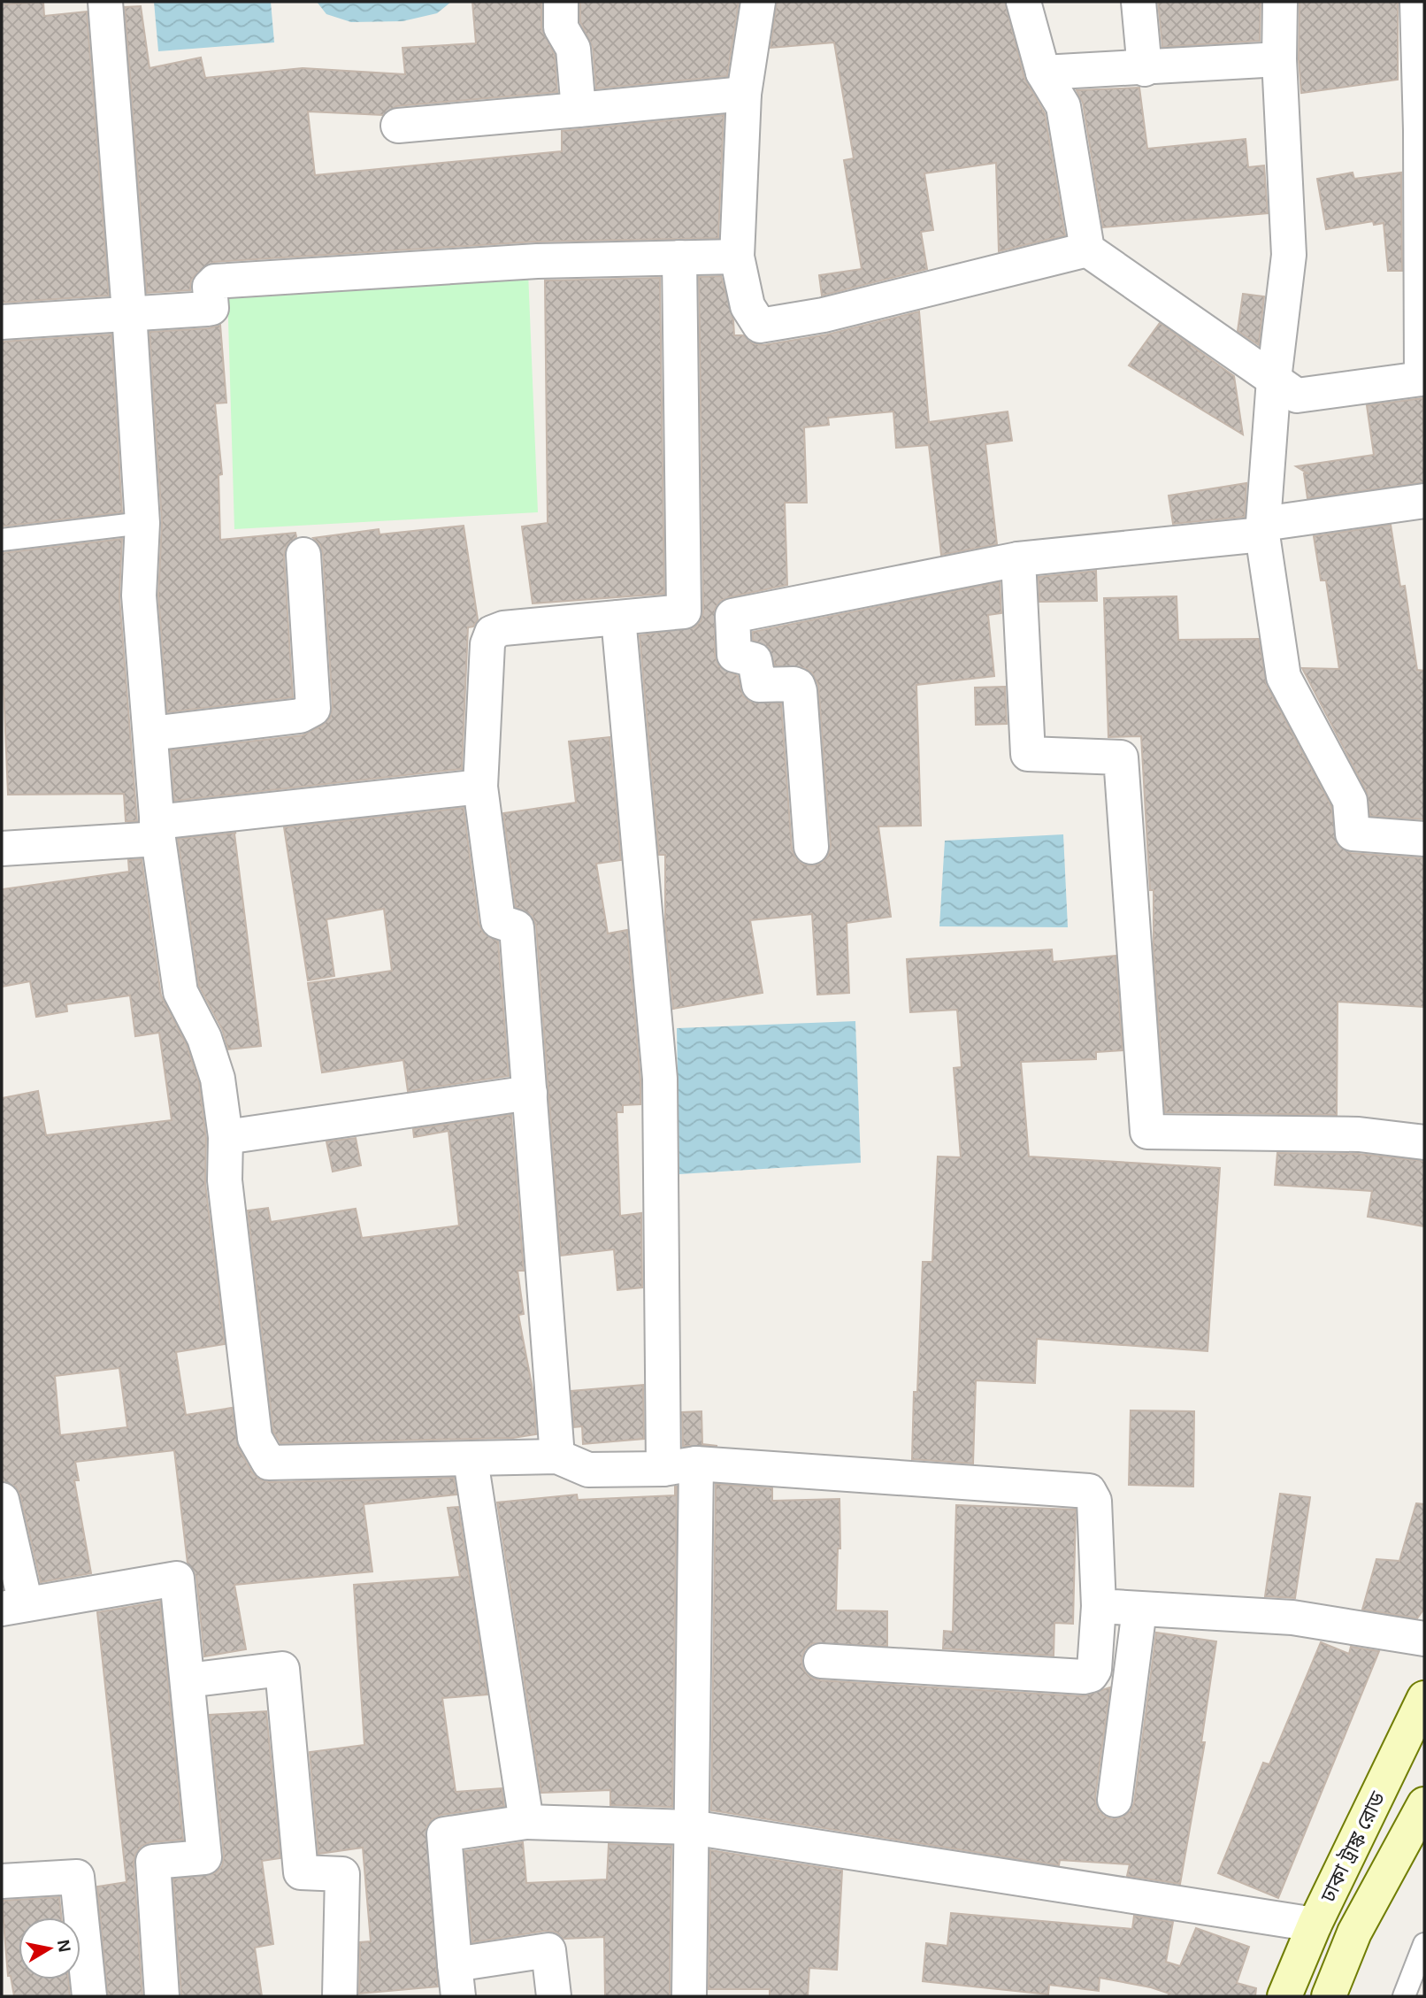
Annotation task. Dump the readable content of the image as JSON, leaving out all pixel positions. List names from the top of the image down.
{
  "streets": {
    "main road": ["ঢাকা ট্রাঙ্ক রোড"]
  },
  "north": "right"
}
